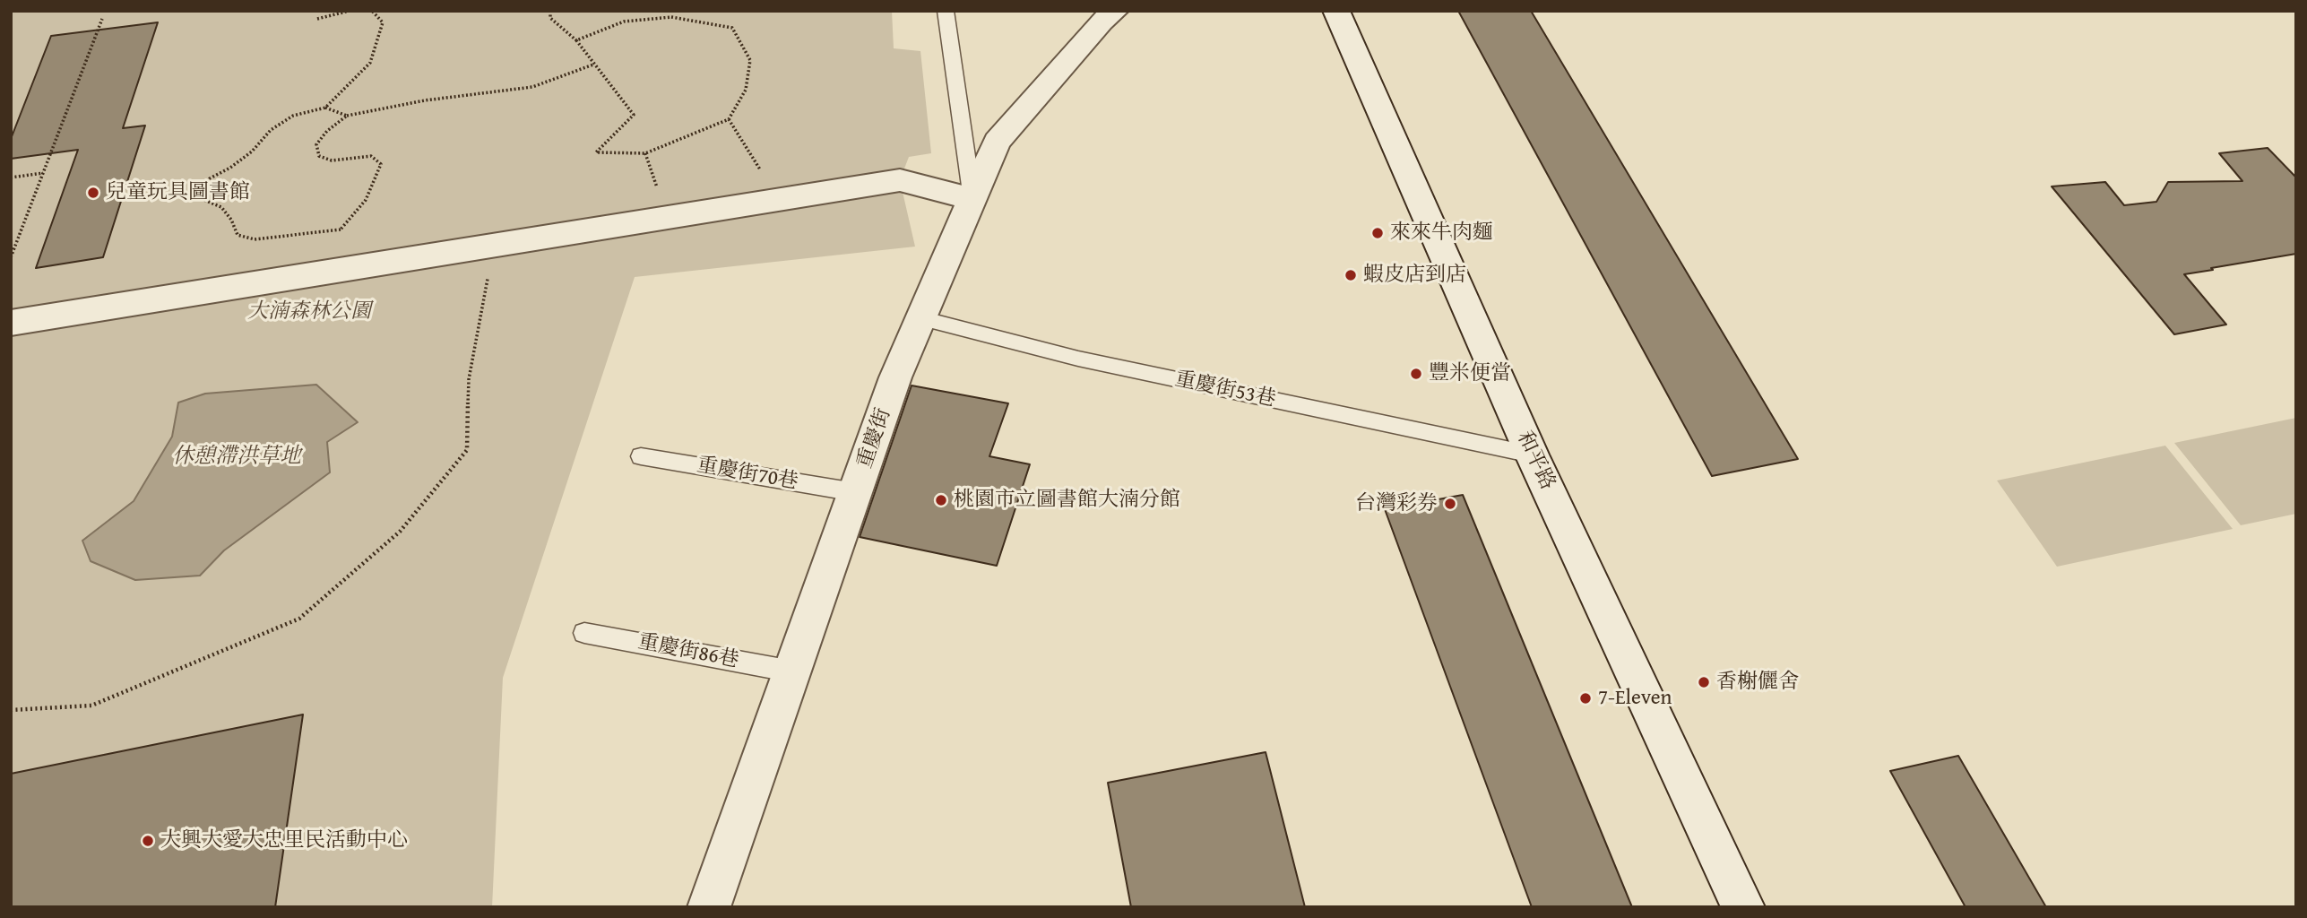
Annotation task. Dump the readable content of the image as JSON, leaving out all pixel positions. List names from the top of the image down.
{
  "streets": {
    "street": ["重慶街", "和平路"],
    "lane": ["重慶街53巷", "重慶街70巷", "重慶街86巷"]
  },
  "crossings": [
    ["重慶街53巷", "重慶街"],
    ["重慶街53巷", "和平路"],
    ["重慶街", "重慶街70巷"],
    ["重慶街", "重慶街86巷"]
  ],
  "water": ["休憩滯洪草地"],
  "parks": ["大湳森林公園"],
  "places": [
    "兒童玩具圖書館",
    "來來牛肉麵",
    "蝦皮店到店",
    "豐米便當",
    "桃園市立圖書館大湳分館",
    "台灣彩券",
    "香榭儷舍",
    "7-Eleven",
    "大興大愛大忠里民活動中心"
  ]
}
